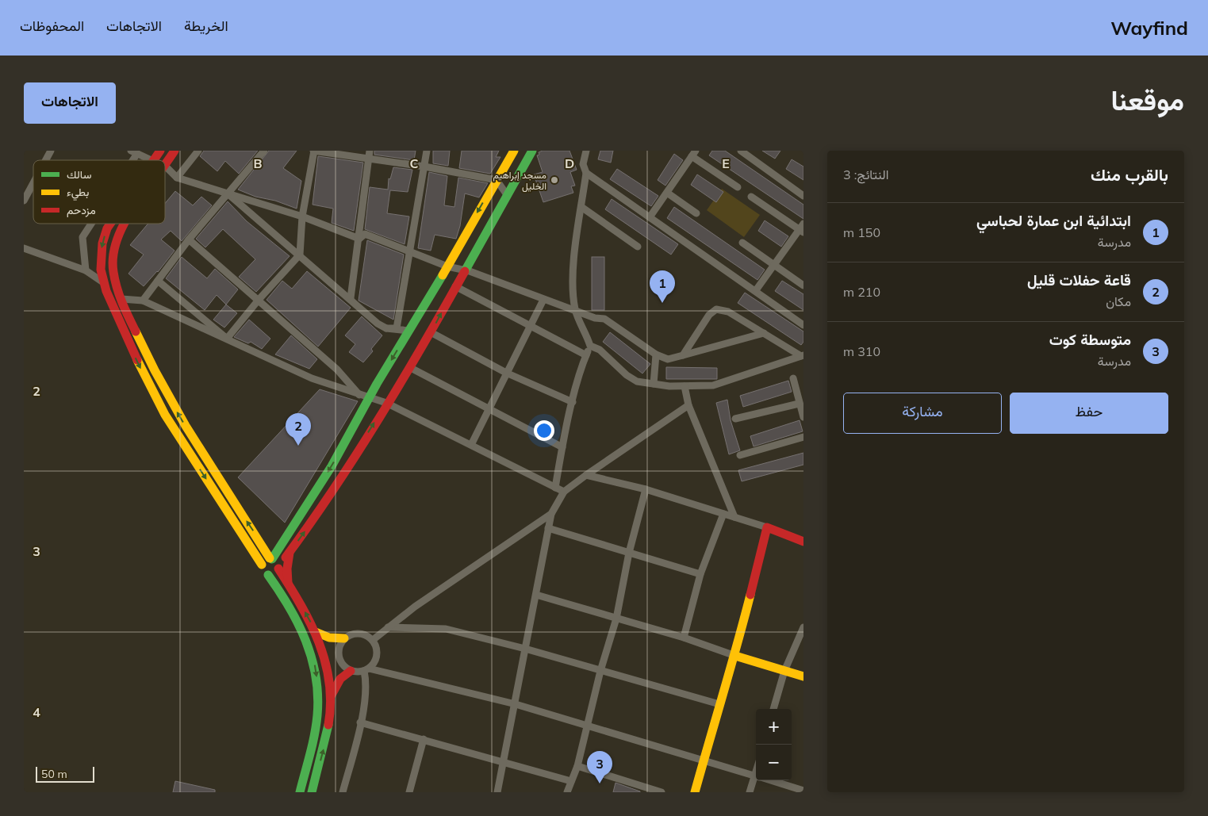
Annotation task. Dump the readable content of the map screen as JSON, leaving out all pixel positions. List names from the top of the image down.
{
  "places": ["مسجد إبراهيم الخليل"],
  "legend": ["سالك", "بطيء", "مزدحم"],
  "scale_bar": "50 m",
  "page": {
    "header": "Wayfind",
    "nav": ["الخريطة", "الاتجاهات", "المحفوظات"],
    "title": "موقعنا",
    "buttons": [
      "الاتجاهات",
      ["حفظ", "مشاركة"]
    ],
    "heading": ["بالقرب منك", "النتائج: 3"],
    "list": [
      {
        "mark": "1",
        "name": "ابتدائية ابن عمارة لحباسي",
        "note": "مدرسة",
        "value": "150 m"
      },
      {
        "mark": "2",
        "name": "قاعة حفلات قليل",
        "note": "مكان",
        "value": "210 m"
      },
      {
        "mark": "3",
        "name": "متوسطة كوت",
        "note": "مدرسة",
        "value": "310 m"
      }
    ],
    "pins": ["1", "2", "3"],
    "map_buttons": ["+", "−"],
    "scale": "50 m"
  },
  "grid": {
    "columns": [
      "B",
      "C",
      "D",
      "E"
    ],
    "rows": ["2", "3", "4"]
  }
}
